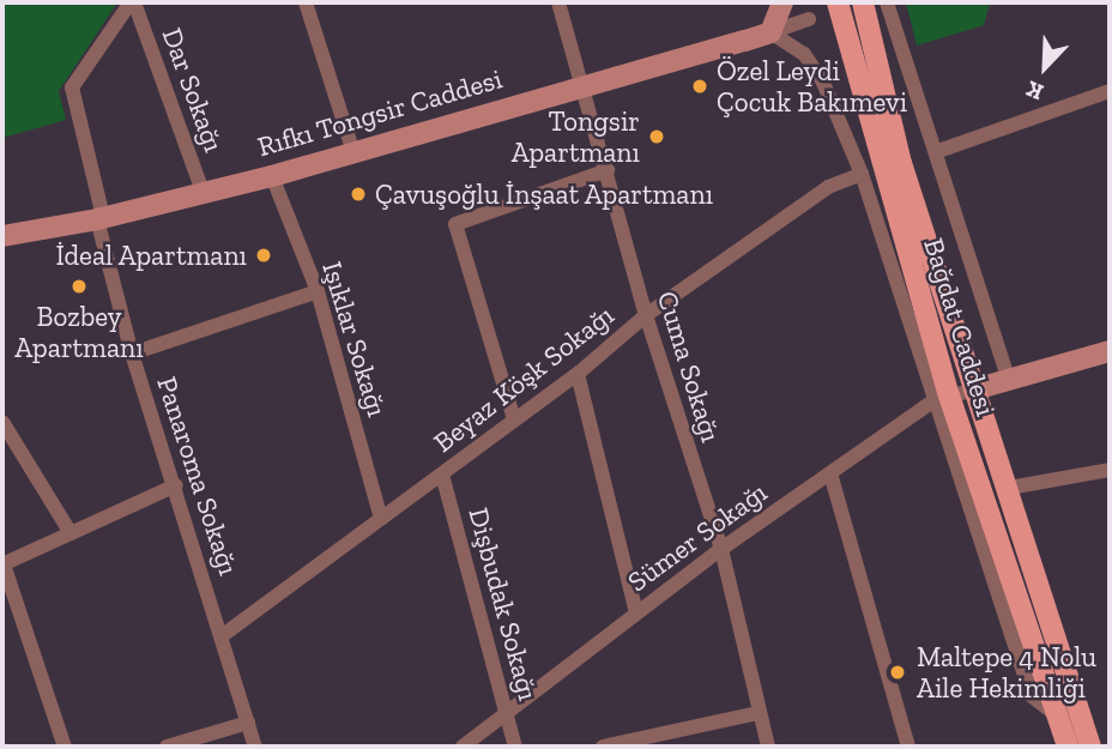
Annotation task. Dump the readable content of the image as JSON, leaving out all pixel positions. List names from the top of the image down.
{
  "streets": {
    "main road": ["Bağdat Caddesi"],
    "street": [
      "Dar Sokağı",
      "Rıfkı Tongsir Caddesi",
      "Işıklar Sokağı",
      "Cuma Sokağı",
      "Beyaz Köşk Sokağı",
      "Panaroma Sokağı",
      "Sümer Sokağı",
      "Dişbudak Sokağı"
    ]
  },
  "crossings": [
    ["Dar Sokağı", "Rıfkı Tongsir Caddesi"],
    ["Dar Sokağı", "Panaroma Sokağı"],
    ["Rıfkı Tongsir Caddesi", "Işıklar Sokağı"],
    ["Rıfkı Tongsir Caddesi", "Cuma Sokağı"],
    ["Rıfkı Tongsir Caddesi", "Panaroma Sokağı"],
    ["Bağdat Caddesi", "Sümer Sokağı"],
    ["Işıklar Sokağı", "Beyaz Köşk Sokağı"],
    ["Cuma Sokağı", "Beyaz Köşk Sokağı"],
    ["Cuma Sokağı", "Sümer Sokağı"],
    ["Beyaz Köşk Sokağı", "Panaroma Sokağı"],
    ["Beyaz Köşk Sokağı", "Dişbudak Sokağı"],
    ["Sümer Sokağı", "Dişbudak Sokağı"]
  ],
  "places": [
    "Özel Leydi Çocuk Bakımevi",
    "Tongsir Apartmanı",
    "Çavuşoğlu İnşaat Apartmanı",
    "İdeal Apartmanı",
    "Bozbey Apartmanı",
    "Maltepe 4 Nolu Aile Hekimliği"
  ],
  "north": "bottom left"
}
